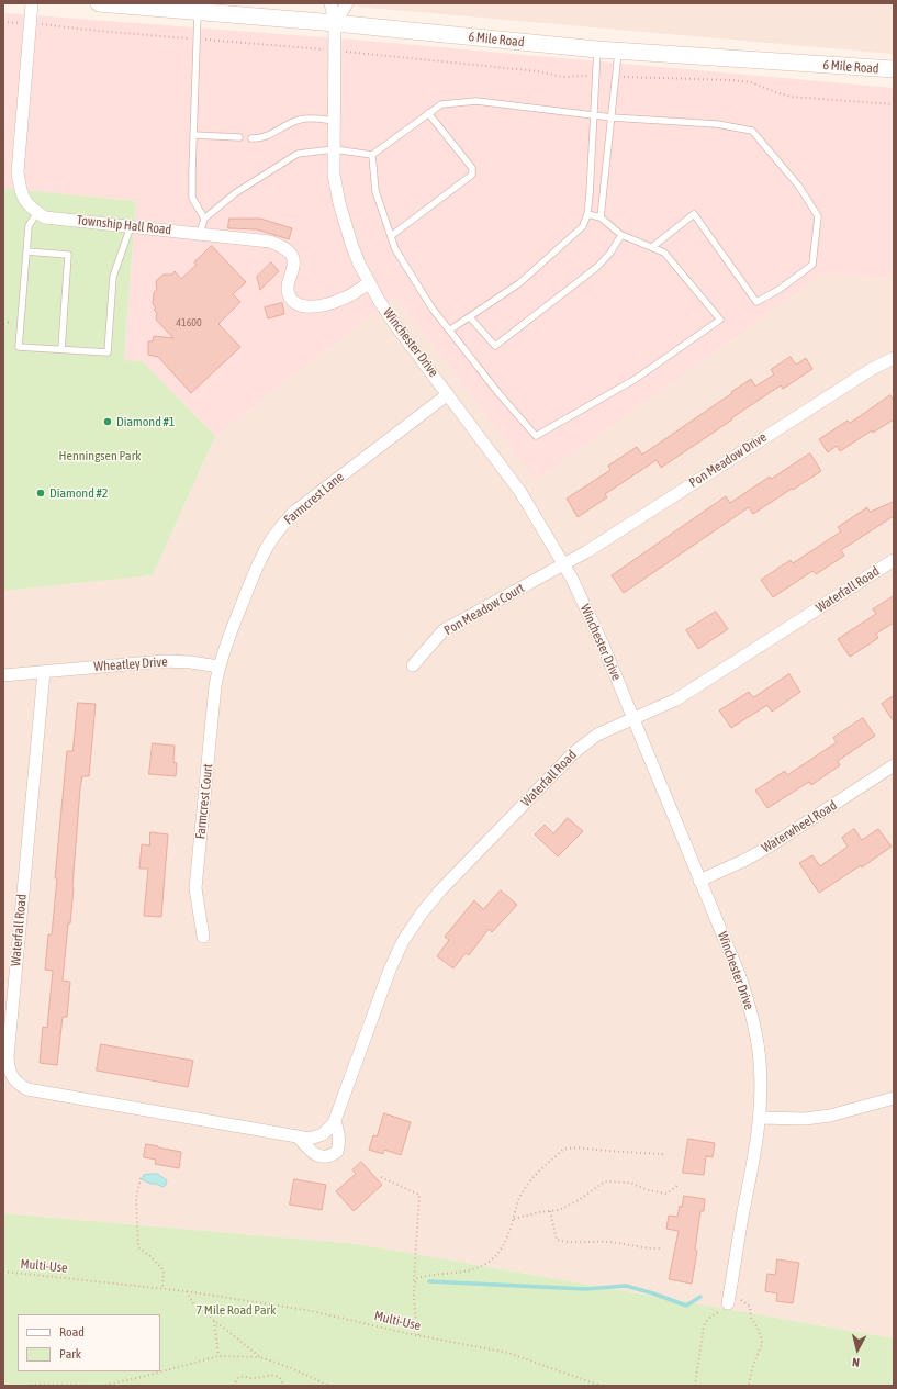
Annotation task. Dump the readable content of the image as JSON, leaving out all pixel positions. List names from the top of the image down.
{
  "streets": {
    "street": [
      "6 Mile Road",
      "Township Hall Road",
      "Winchester Drive",
      "Pon Meadow Drive",
      "Farmcrest Lane",
      "Waterfall Road",
      "Pon Meadow Court",
      "Wheatley Drive",
      "Farmcrest Court",
      "Waterwheel Road"
    ],
    "path": ["Multi-Use"]
  },
  "crossings": [
    ["6 Mile Road", "Winchester Drive"],
    ["Township Hall Road", "Winchester Drive"],
    ["Winchester Drive", "Pon Meadow Drive"],
    ["Winchester Drive", "Farmcrest Lane"],
    ["Winchester Drive", "Waterfall Road"],
    ["Winchester Drive", "Pon Meadow Court"],
    ["Winchester Drive", "Waterwheel Road"],
    ["Pon Meadow Drive", "Pon Meadow Court"],
    ["Farmcrest Lane", "Wheatley Drive"],
    ["Farmcrest Lane", "Farmcrest Court"],
    ["Waterfall Road", "Wheatley Drive"],
    ["Wheatley Drive", "Farmcrest Court"]
  ],
  "parks": ["Henningsen Park", "7 Mile Road Park"],
  "places": ["Diamond #1", "Diamond #2"],
  "house_numbers": ["41600"],
  "legend": ["Road", "Park"],
  "north": "bottom"
}
